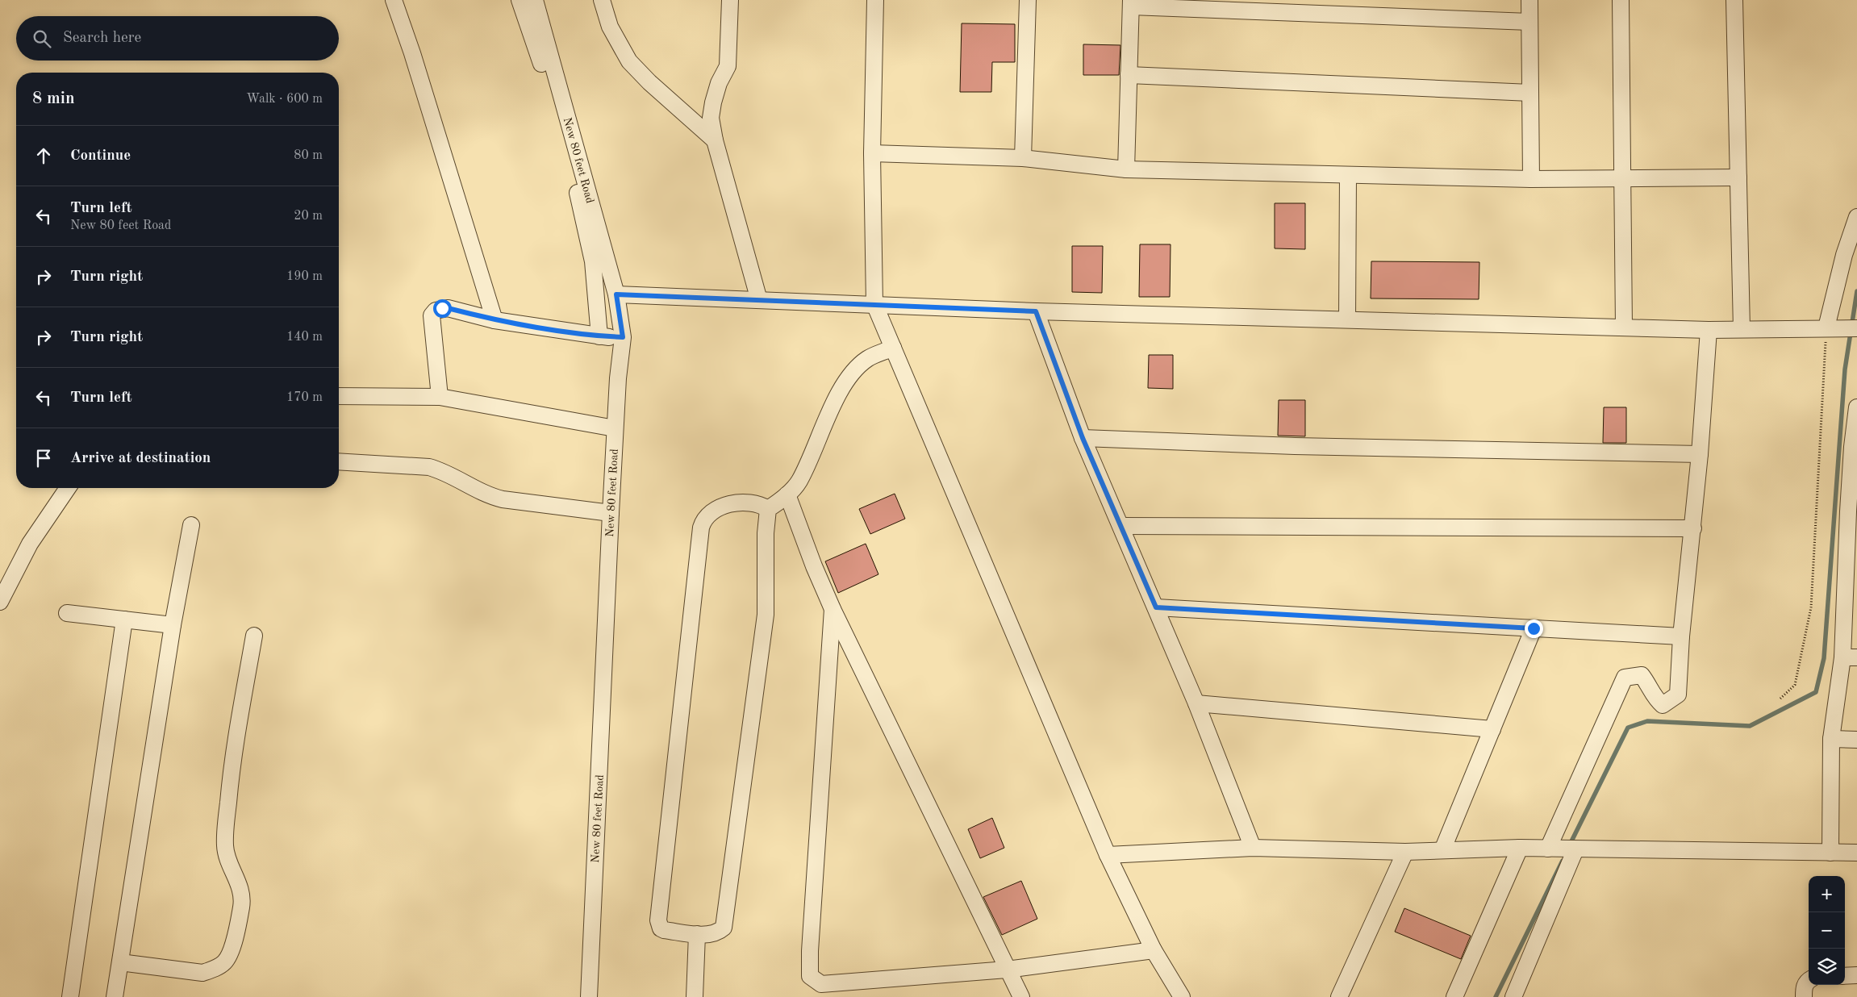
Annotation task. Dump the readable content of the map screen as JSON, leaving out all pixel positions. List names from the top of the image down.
{
  "streets": {
    "street": ["New 80 feet Road"]
  },
  "page": {
    "search": "Search here",
    "heading": ["8 min", "Walk · 600 m"],
    "list": [
      ["Continue", "80 m"],
      ["Turn left", "New 80 feet Road", "20 m"],
      ["Turn right", "190 m"],
      ["Turn right", "140 m"],
      ["Turn left", "170 m"],
      "Arrive at destination"
    ],
    "map_buttons": ["+", "−"]
  }
}
